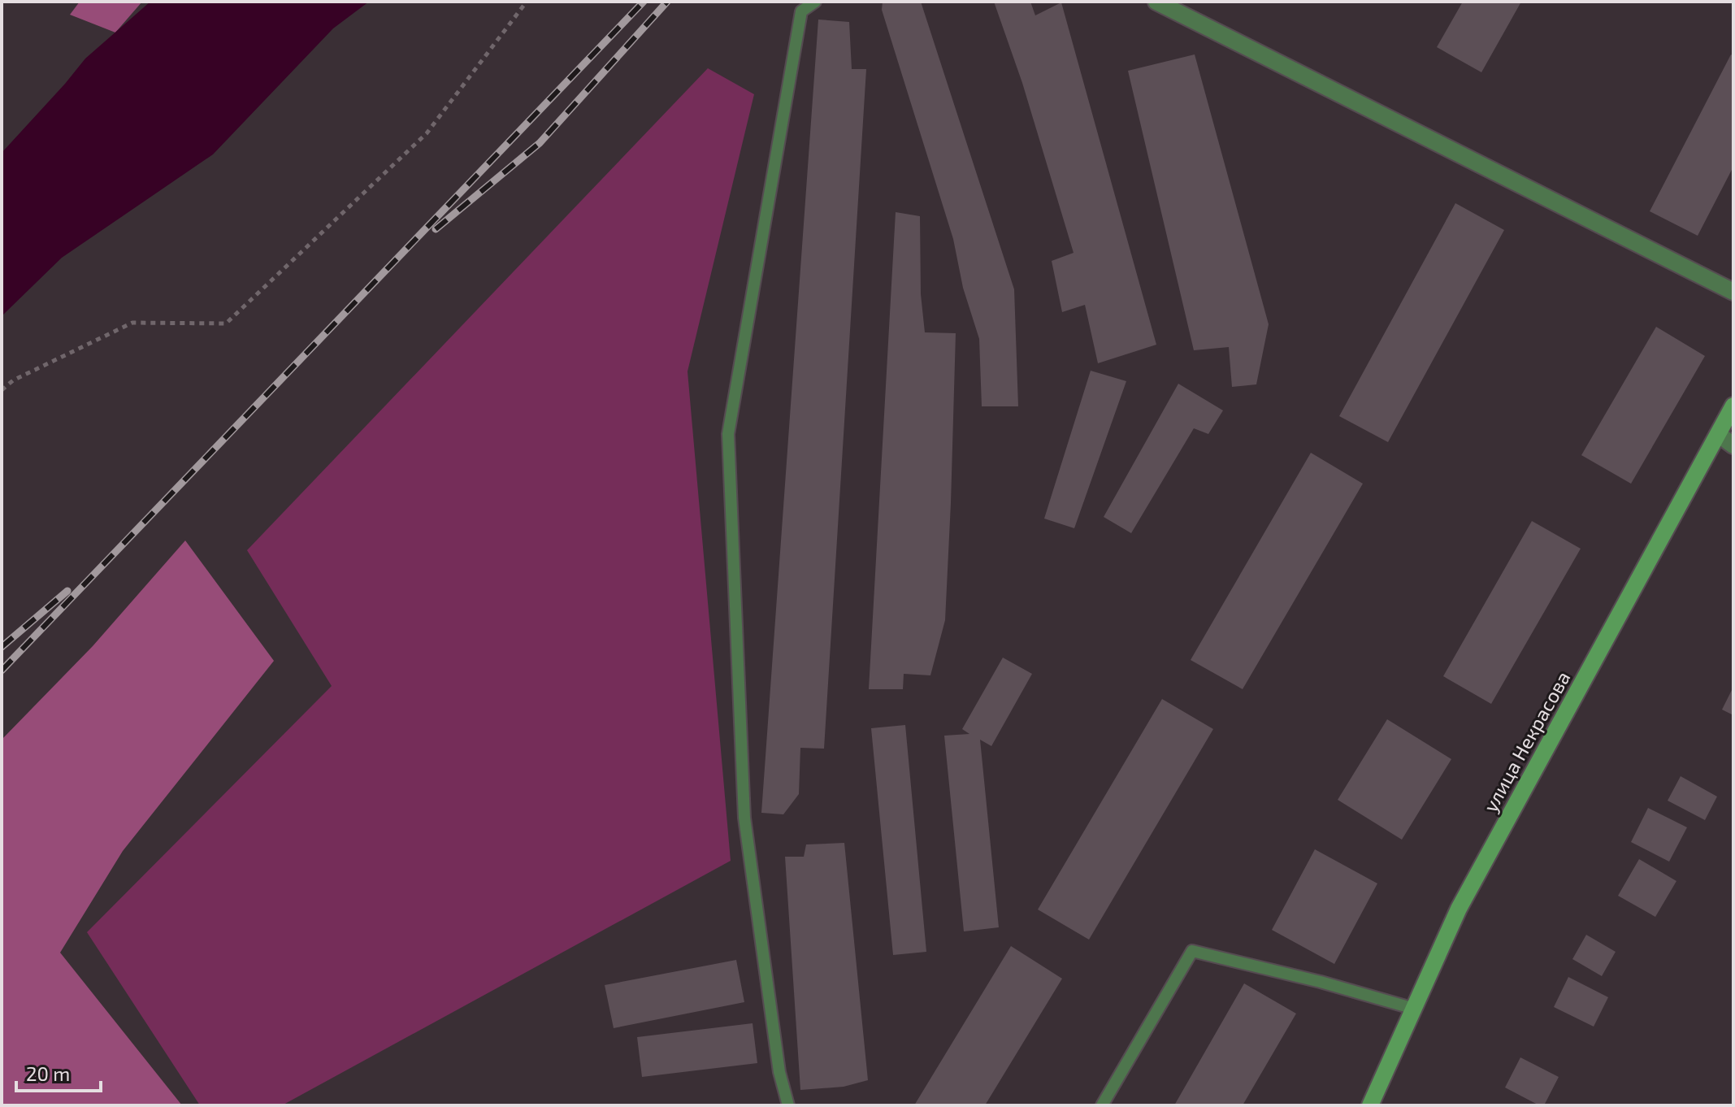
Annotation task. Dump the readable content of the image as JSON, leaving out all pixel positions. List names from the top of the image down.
{
  "streets": {
    "street": ["улица Некрасова"]
  },
  "scale_bar": "20 m"
}
